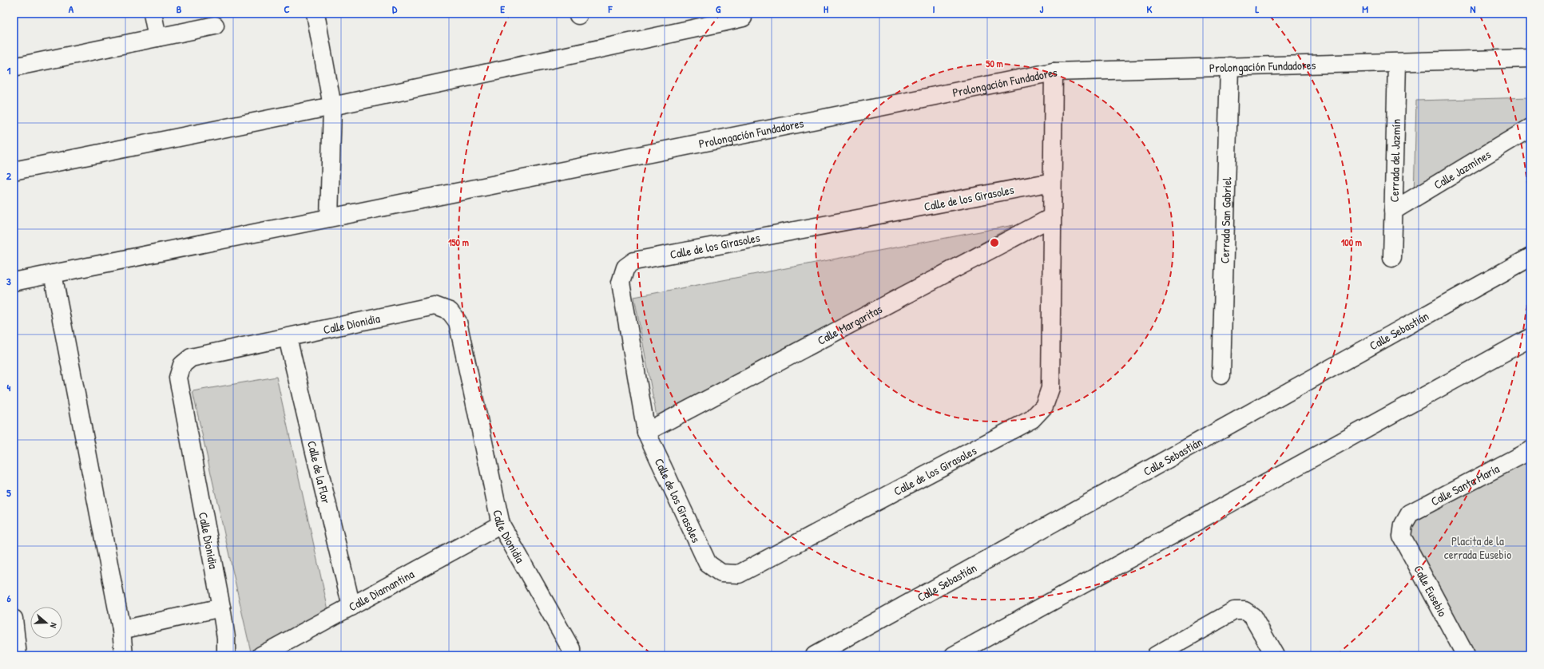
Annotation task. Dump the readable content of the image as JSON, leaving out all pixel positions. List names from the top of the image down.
{
  "streets": {
    "street": [
      "Prolongación Fundadores",
      "Cerrada del Jazmín",
      "Calle Jazmínes",
      "Calle de los Girasoles",
      "Cerrada San Gabriel",
      "Calle Dionidia",
      "Calle Margaritas",
      "Calle Sebastián",
      "Calle de la Flor",
      "Calle Santa María",
      "Calle Diamantina",
      "Calle Eusebio"
    ]
  },
  "crossings": [
    ["Prolongación Fundadores", "Cerrada del Jazmín"],
    ["Prolongación Fundadores", "Calle de los Girasoles"],
    ["Prolongación Fundadores", "Cerrada San Gabriel"],
    ["Cerrada del Jazmín", "Calle Jazmínes"],
    ["Calle de los Girasoles", "Calle Margaritas"],
    ["Calle Dionidia", "Calle de la Flor"],
    ["Calle Dionidia", "Calle Diamantina"],
    ["Calle de la Flor", "Calle Diamantina"],
    ["Calle Santa María", "Calle Eusebio"]
  ],
  "parks": ["Placita de la cerrada Eusebio"],
  "north": "right",
  "grid": {
    "columns": [
      "A",
      "B",
      "C",
      "D",
      "E",
      "F",
      "G",
      "H",
      "I",
      "J",
      "K",
      "L",
      "M",
      "N"
    ],
    "rows": [
      "1",
      "2",
      "3",
      "4",
      "5",
      "6"
    ]
  },
  "rings": ["50 m", "100 m", "150 m"]
}
